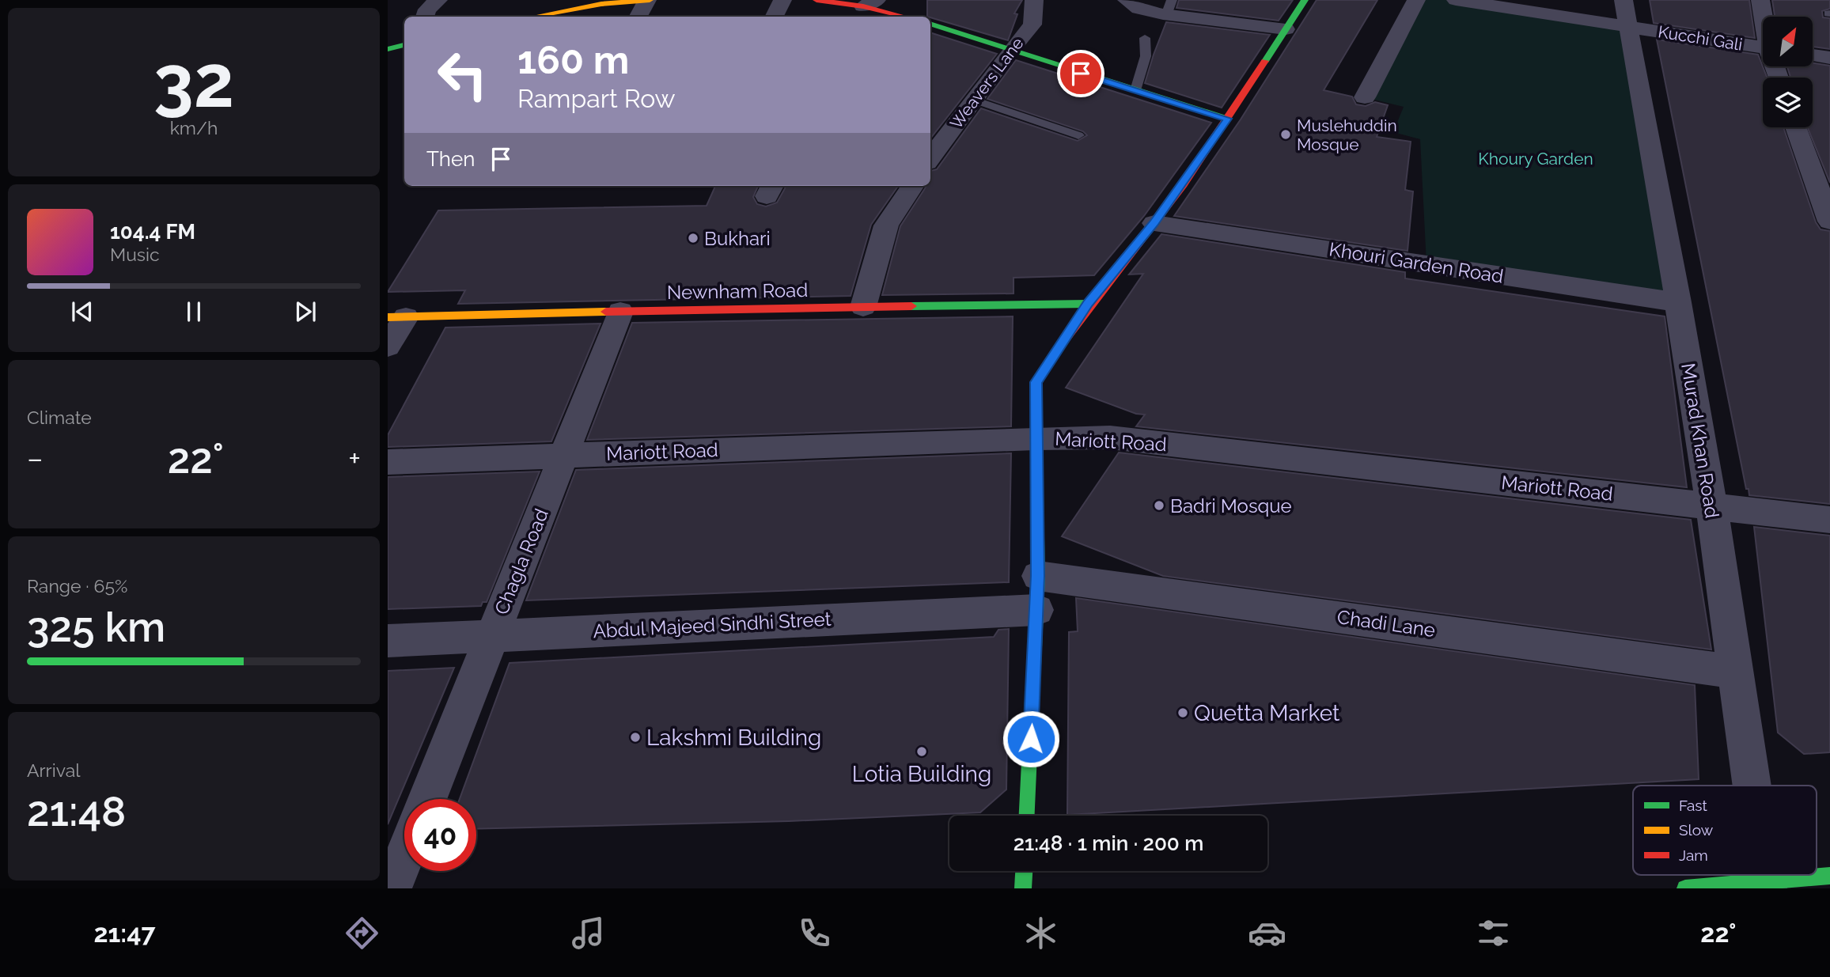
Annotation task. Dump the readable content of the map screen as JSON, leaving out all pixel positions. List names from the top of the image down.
{
  "streets": {
    "main road": ["Newnham Road"],
    "street": [
      "Kucchi Gali",
      "Weavers Lane",
      "Khouri Garden Road",
      "Murad Khan Road",
      "Mariott Road",
      "Chagla Road",
      "Chadi Lane",
      "Abdul Majeed Sindhi Street"
    ]
  },
  "crossings": [
    ["Kucchi Gali", "Murad Khan Road"],
    ["Khouri Garden Road", "Murad Khan Road"],
    ["Newnham Road", "Chagla Road"],
    ["Murad Khan Road", "Mariott Road"],
    ["Murad Khan Road", "Chadi Lane"],
    ["Mariott Road", "Chagla Road"],
    ["Chagla Road", "Abdul Majeed Sindhi Street"]
  ],
  "parks": ["Khoury Garden"],
  "places": [
    "Muslehuddin Mosque",
    "Bukhari",
    "Badri Mosque",
    "Quetta Market",
    "Lakshmi Building",
    "Lotia Building"
  ],
  "legend": ["Fast", "Slow", "Jam"],
  "north": "top right",
  "page": {
    "tile": [
      ["32", "km/h"],
      "Climate",
      ["Range · 65%", "325 km"],
      ["Arrival", "21:48"]
    ],
    "turn": ["160 m", "Rampart Row"],
    "then": "Then",
    "song": ["104.4 FM", "Music"],
    "heat": ["−", "22°", "+"],
    "limit": "40",
    "trip": "21:48 · 1 min · 200 m",
    "tabs": ["21:47", "22°"]
  }
}
